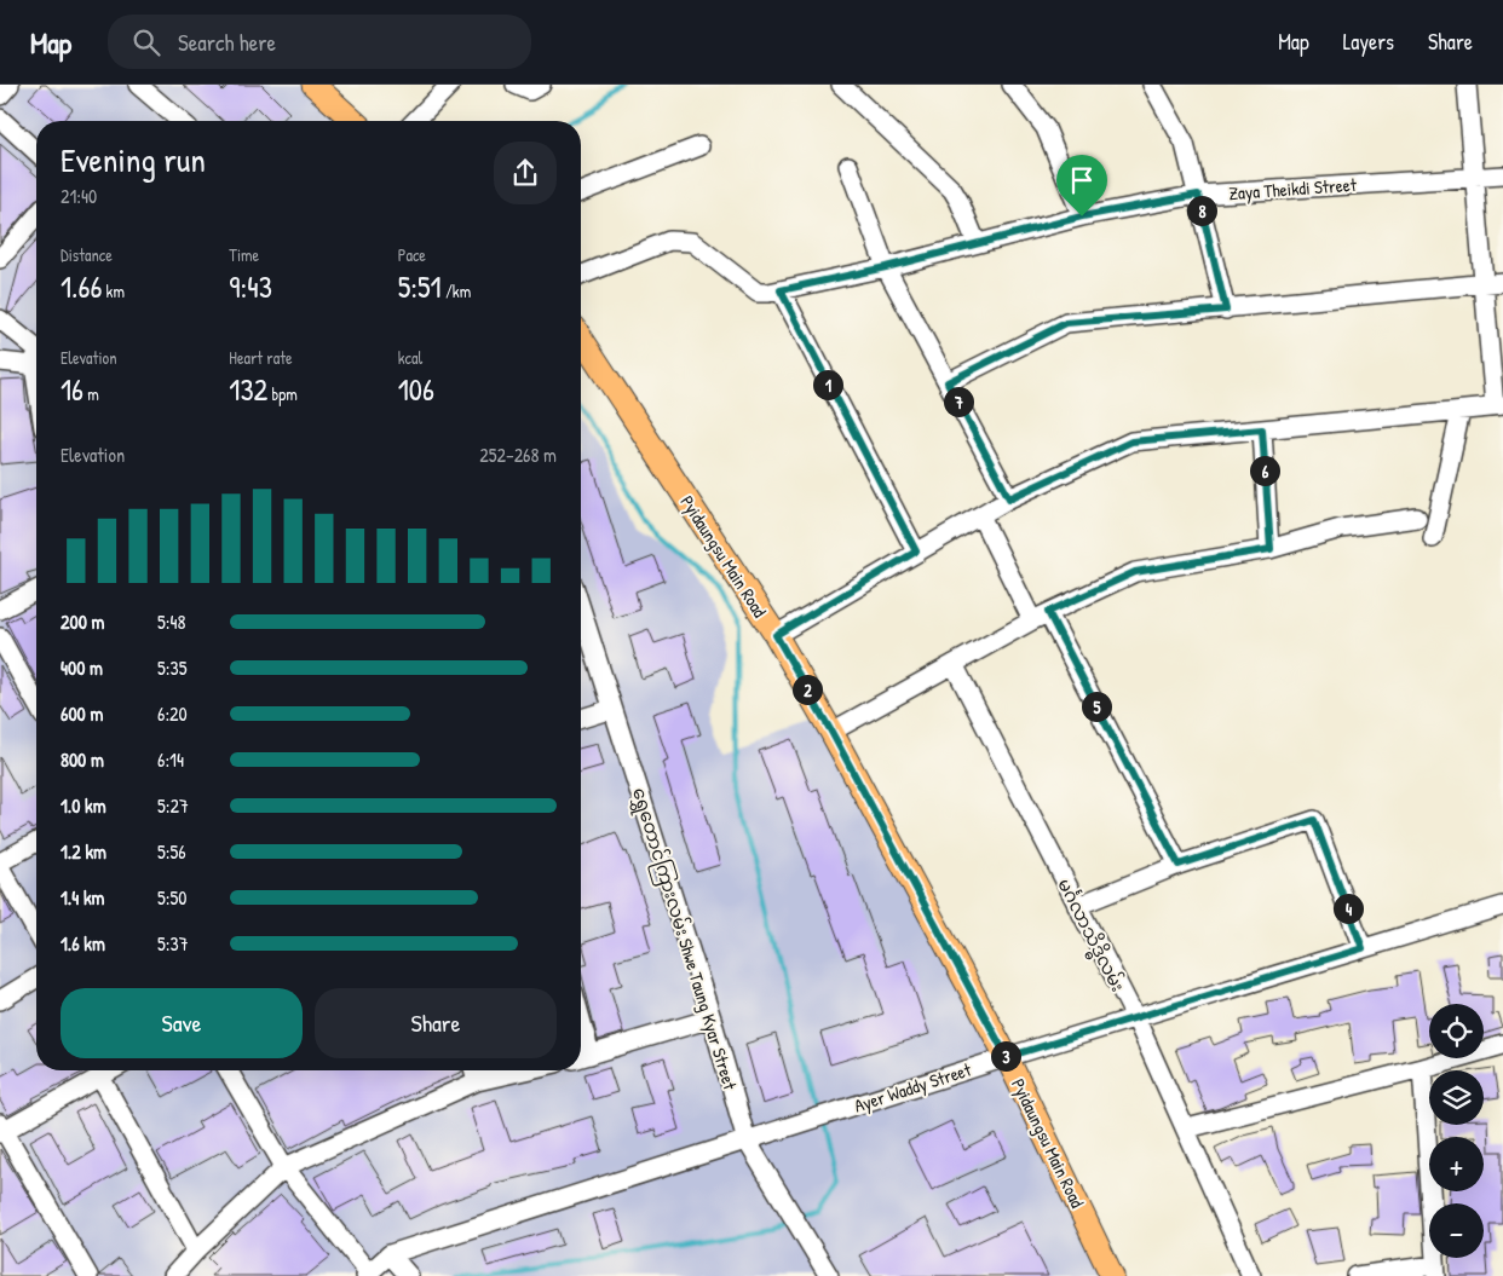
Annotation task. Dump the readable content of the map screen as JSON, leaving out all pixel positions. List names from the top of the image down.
{
  "streets": {
    "main road": ["Pyidaungsu Main Road"],
    "street": [
      "Zaya Theikdi Street",
      "မင်္ဂလာသိဒ္ဓိလမ်း",
      "ရွှေတောင်ကြားလမ်း Shwe Taung Kyar Street",
      "Ayer Waddy Street"
    ]
  },
  "crossings": [
    ["Pyidaungsu Main Road", "Ayer Waddy Street"],
    ["မင်္ဂလာသိဒ္ဓိလမ်း", "Ayer Waddy Street"],
    ["ရွှေတောင်ကြားလမ်း Shwe Taung Kyar Street", "Ayer Waddy Street"]
  ],
  "page": {
    "header": "Map",
    "search": "Search here",
    "nav": ["Map", "Layers", "Share"],
    "heading": ["Evening run", "21:40"],
    "pins": [
      "8",
      "1",
      "7",
      "6",
      "2",
      "5",
      "4",
      "3"
    ],
    "stats": [
      ["Distance", "1.66 km"],
      ["Time", "9:43"],
      ["Pace", "5:51 /km"],
      ["Elevation", "16 m"],
      ["Heart rate", "132 bpm"],
      ["kcal", "106"]
    ],
    "chart": ["Elevation", "252–268 m"],
    "list": [
      {
        "name": "200 m",
        "note": "5:48"
      },
      {
        "name": "400 m",
        "note": "5:35"
      },
      {
        "name": "600 m",
        "note": "6:20"
      },
      {
        "name": "800 m",
        "note": "6:14"
      },
      {
        "name": "1.0 km",
        "note": "5:27"
      },
      {
        "name": "1.2 km",
        "note": "5:56"
      },
      {
        "name": "1.4 km",
        "note": "5:50"
      },
      {
        "name": "1.6 km",
        "note": "5:37"
      }
    ],
    "buttons": ["Save", "Share"],
    "map_buttons": ["+", "−"]
  }
}
